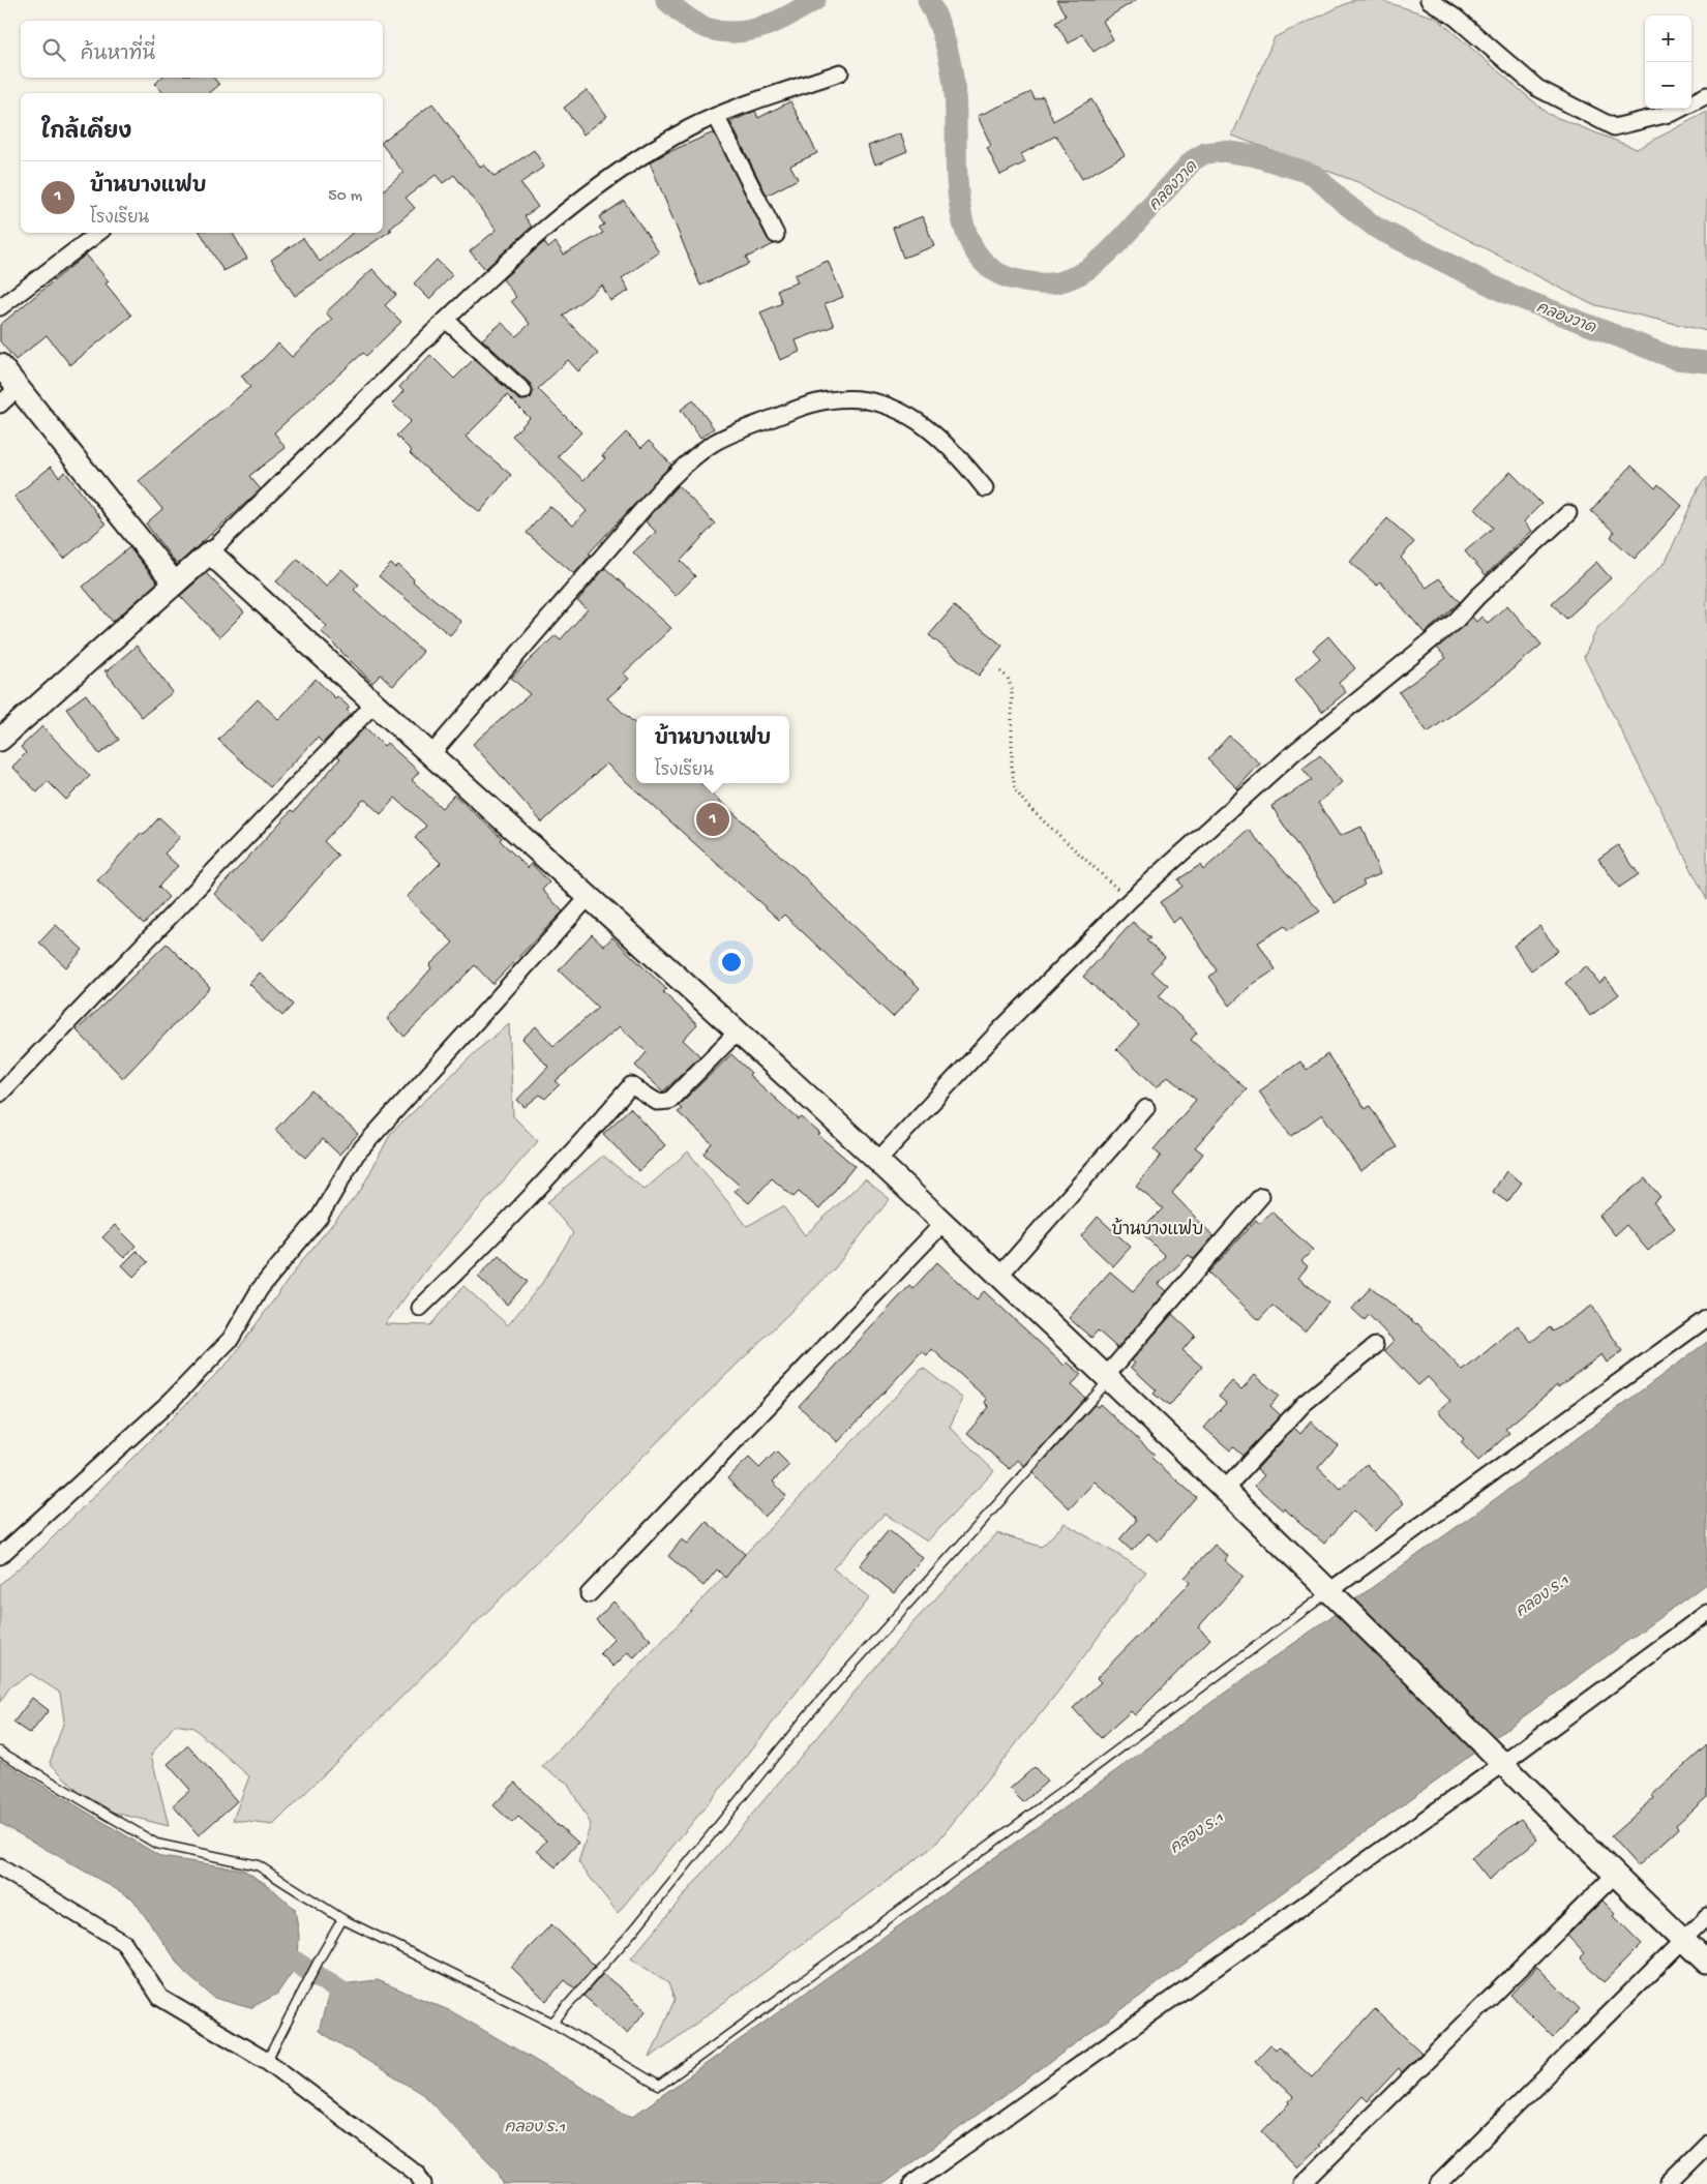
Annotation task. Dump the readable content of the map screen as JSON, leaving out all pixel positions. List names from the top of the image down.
{
  "districts": ["บ้านบางแฟบ"],
  "water": ["คลองวาด", "คลอง ร.1"],
  "page": {
    "map_buttons": ["+", "−"],
    "search": "ค้นหาที่นี่",
    "heading": "ใกล้เคียง",
    "list": [
      {
        "mark": "1",
        "name": "บ้านบางแฟบ",
        "note": "โรงเรียน",
        "value": "50 m"
      }
    ],
    "popup": ["บ้านบางแฟบ", "โรงเรียน"],
    "pins": "1"
  }
}
